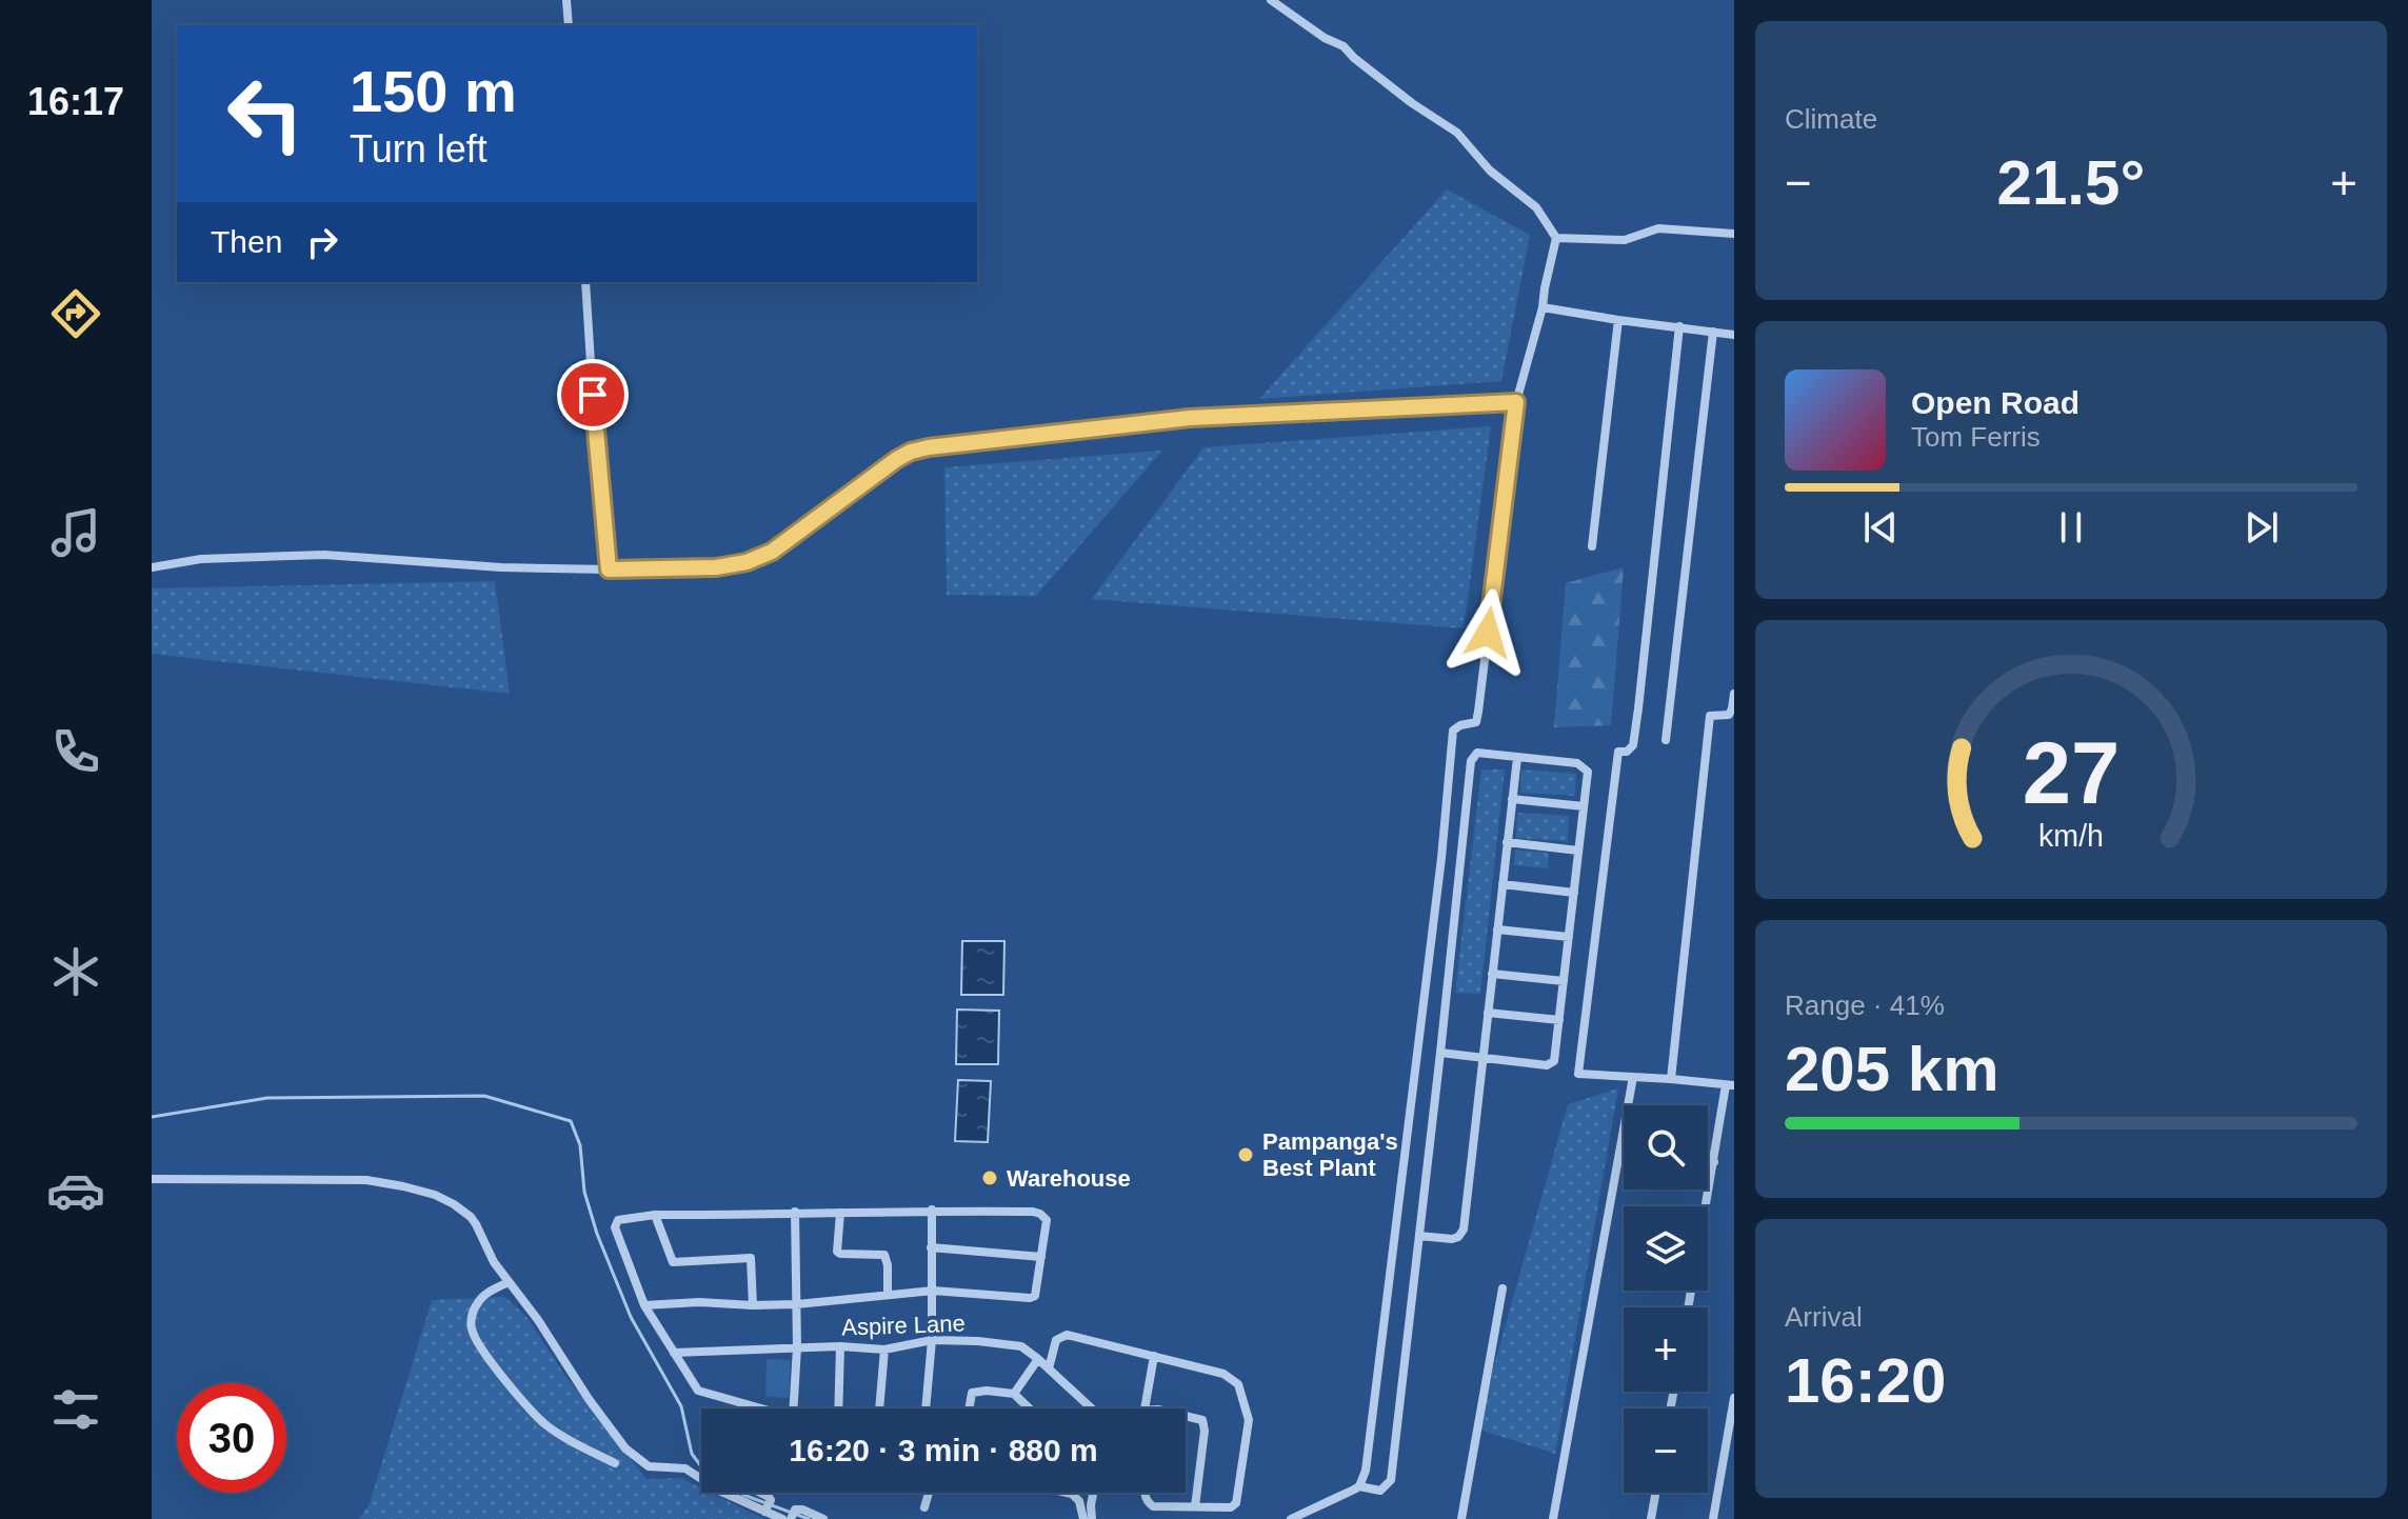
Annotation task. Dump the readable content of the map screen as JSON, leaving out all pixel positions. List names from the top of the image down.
{
  "streets": {
    "street": ["Aspire Lane"]
  },
  "places": ["Pampanga's Best Plant", "Warehouse"],
  "page": {
    "tabs": "16:17",
    "tile": [
      "Climate",
      ["Range · 41%", "205 km"],
      ["Arrival", "16:20"]
    ],
    "turn": ["150 m", "Turn left"],
    "heat": ["−", "21.5°", "+"],
    "then": "Then",
    "song": ["Open Road", "Tom Ferris"],
    "map_buttons": ["+", "−"],
    "limit": "30",
    "trip": "16:20 · 3 min · 880 m",
    "gauge": ["27", "km/h"]
  }
}
